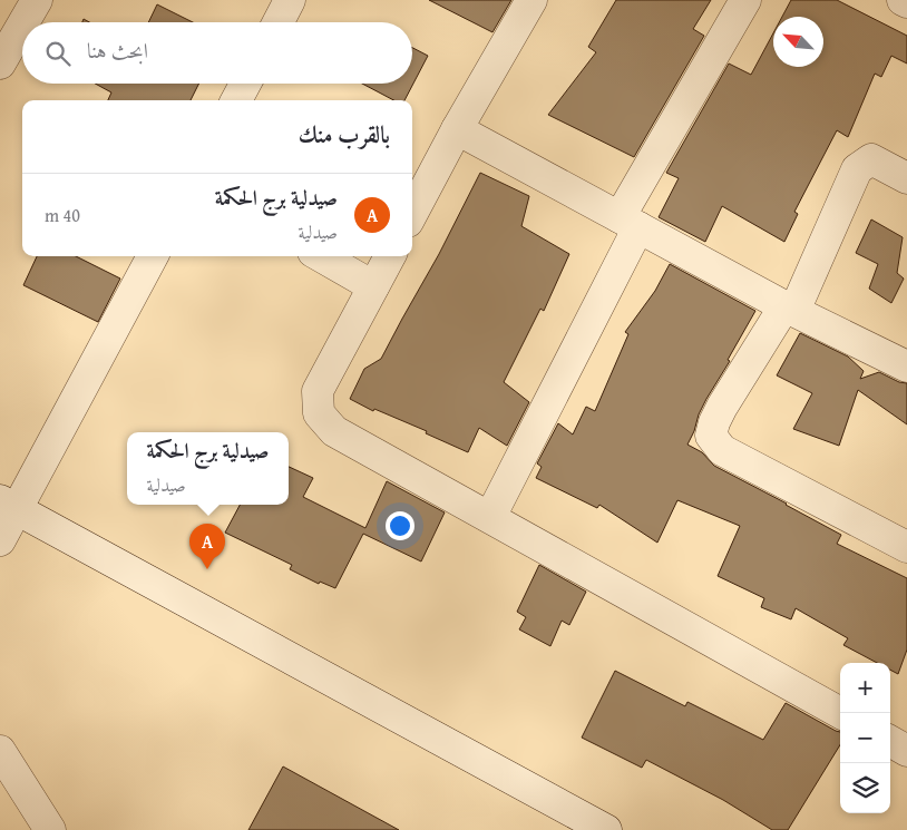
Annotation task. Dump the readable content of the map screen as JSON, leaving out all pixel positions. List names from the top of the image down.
{
  "north": "top left",
  "page": {
    "search": "ابحث هنا",
    "heading": "بالقرب منك",
    "list": [
      {
        "mark": "A",
        "name": "صيدلية برج الحكمة",
        "note": "صيدلية",
        "value": "40 m"
      }
    ],
    "popup": ["صيدلية برج الحكمة", "صيدلية"],
    "pins": "A",
    "map_buttons": ["+", "−"]
  }
}
